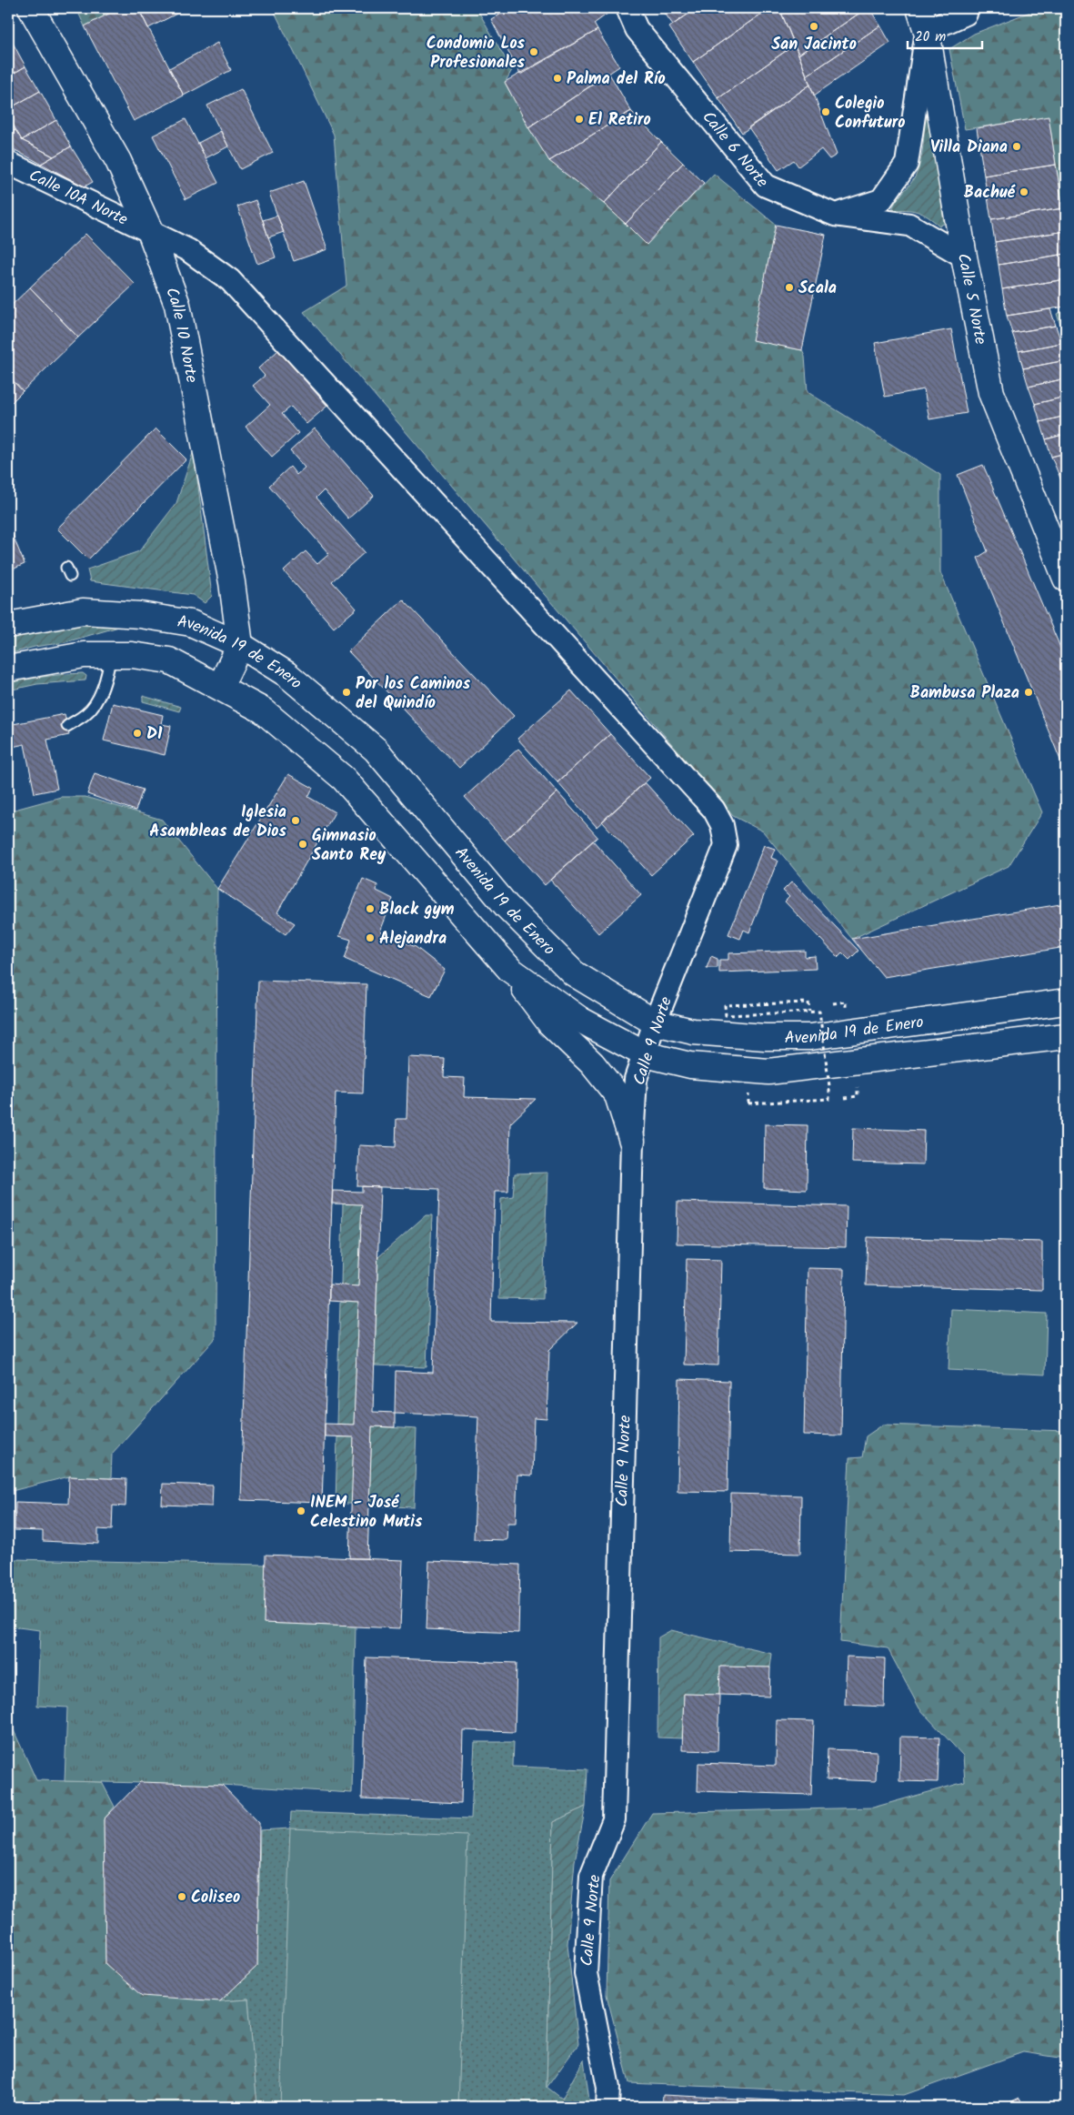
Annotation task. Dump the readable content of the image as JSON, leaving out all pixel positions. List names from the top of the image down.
{
  "streets": {
    "main road": ["Calle 5 Norte", "Calle 10 Norte", "Avenida 19 de Enero"],
    "street": ["Calle 6 Norte", "Calle 10A Norte", "Calle 9 Norte"]
  },
  "crossings": [
    ["Calle 6 Norte", "Calle 5 Norte"],
    ["Calle 10A Norte", "Calle 10 Norte"],
    ["Calle 10A Norte", "Calle 9 Norte"],
    ["Calle 10 Norte", "Avenida 19 de Enero"],
    ["Avenida 19 de Enero", "Calle 9 Norte"]
  ],
  "places": [
    "San Jacinto",
    "Condomio Los Profesionales",
    "Palma del Río",
    "Colegio Confuturo",
    "El Retiro",
    "Villa Diana",
    "Bachué",
    "Scala",
    "Por los Caminos del Quindío",
    "Bambusa Plaza",
    "D1",
    "Iglesia Asambleas de Dios",
    "Gimnasio Santo Rey",
    "Black gym",
    "Alejandra",
    "INEM - José Celestino Mutis",
    "Coliseo"
  ],
  "scale_bar": "20 m"
}
